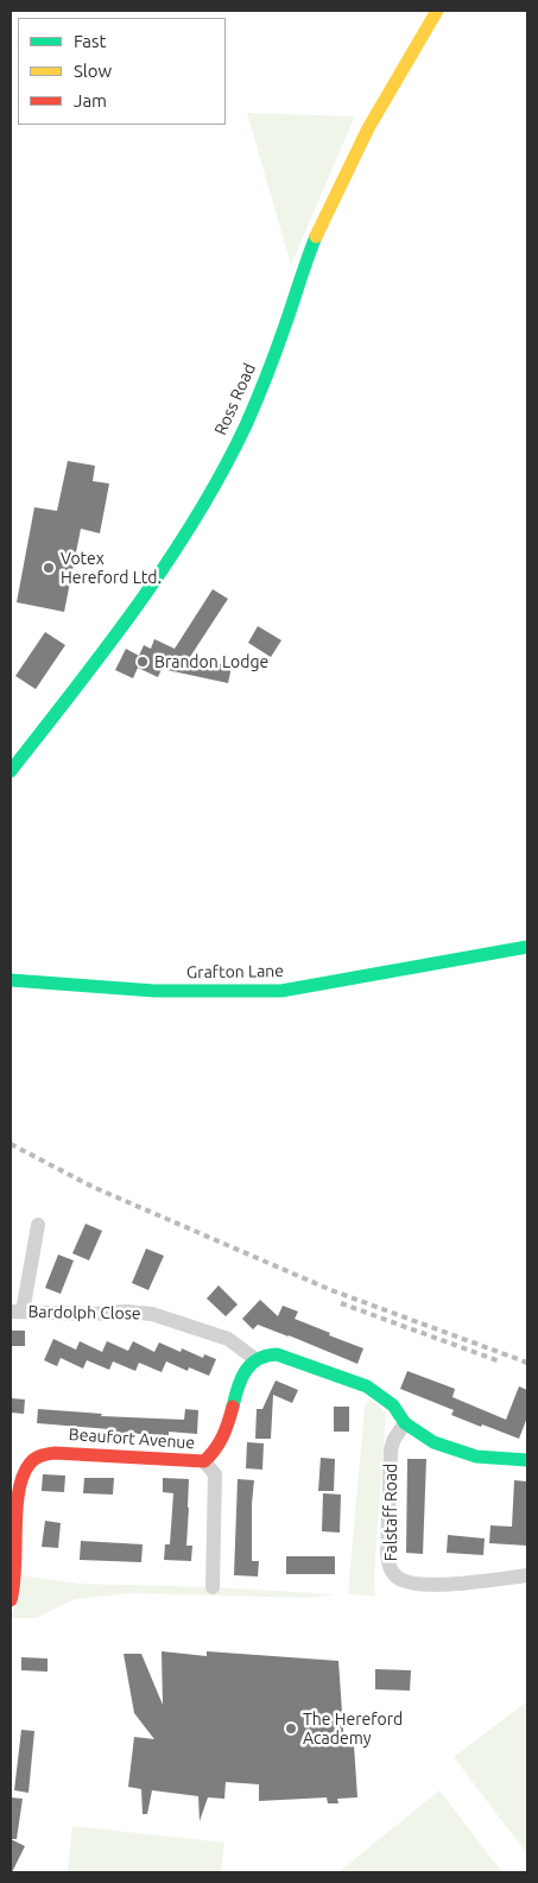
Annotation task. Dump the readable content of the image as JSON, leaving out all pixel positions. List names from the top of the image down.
{
  "streets": {
    "main road": ["Ross Road", "Grafton Lane", "Beaufort Avenue"],
    "street": ["Bardolph Close", "Falstaff Road"]
  },
  "crossings": [
    ["Bardolph Close", "Beaufort Avenue"]
  ],
  "places": ["Votex Hereford Ltd.", "Brandon Lodge", "The Hereford Academy"],
  "legend": ["Fast", "Slow", "Jam"]
}
